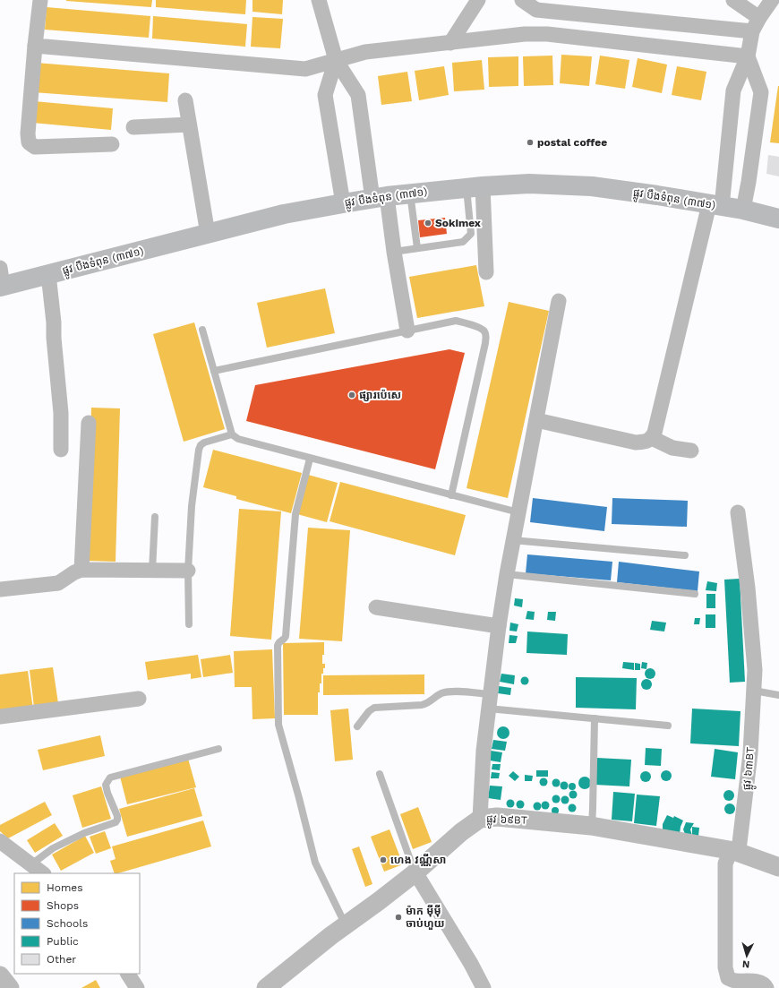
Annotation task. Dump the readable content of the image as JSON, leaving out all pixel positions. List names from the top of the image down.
{
  "streets": {
    "main road": ["ផ្លូវ បឹងទំពុន (៣៧១)"],
    "street": ["ផ្លូវ ៦៣BT", "ផ្លូវ ៦៩BT"]
  },
  "crossings": [
    ["ផ្លូវ ៦៣BT", "ផ្លូវ ៦៩BT"]
  ],
  "places": [
    "postal coffee",
    "Sokimex",
    "ផ្សារប៉េសេ",
    "ហេង វណ្ណីសា",
    "ម៉ាក ម៉ីម៉ី ចាប់ហួយ"
  ],
  "legend": [
    "Homes",
    "Shops",
    "Schools",
    "Public",
    "Other"
  ],
  "north": "bottom"
}
